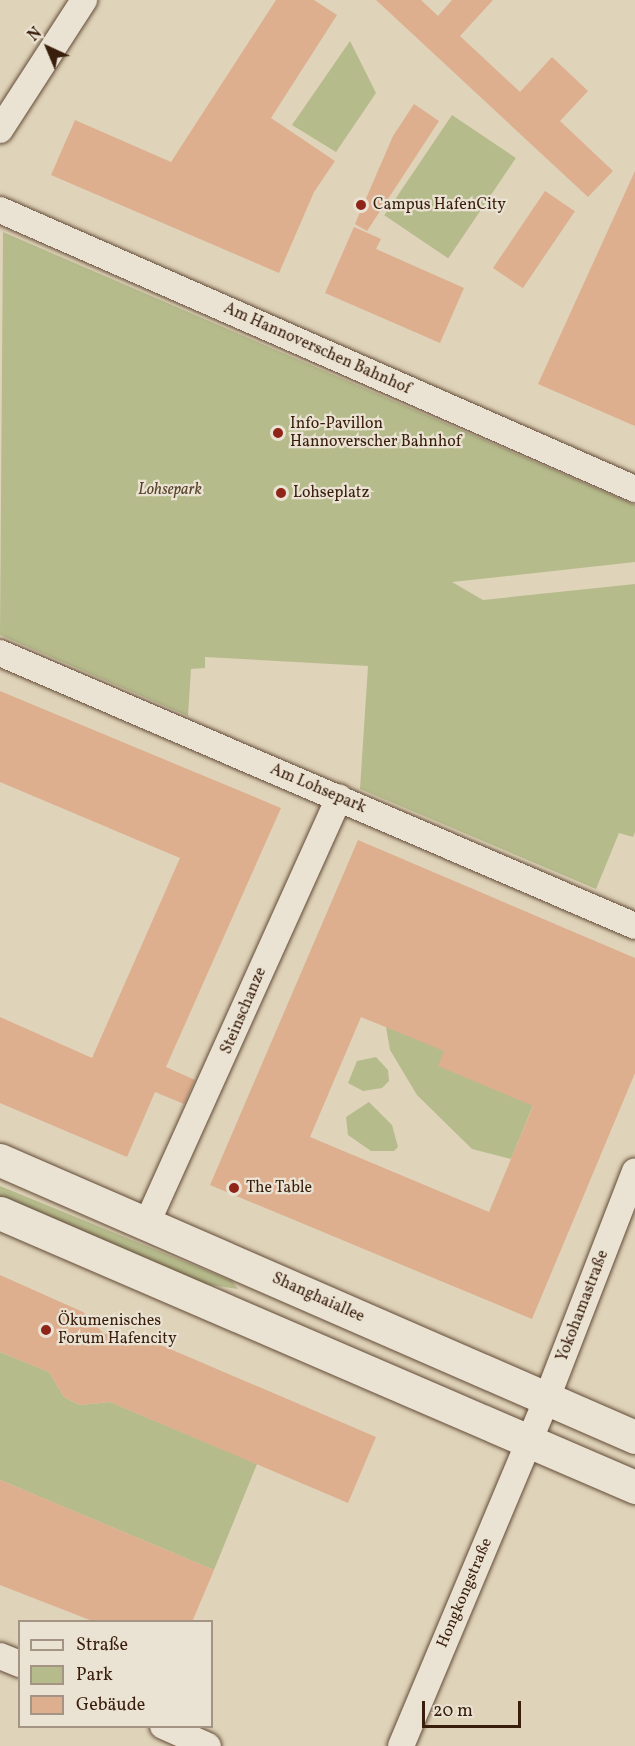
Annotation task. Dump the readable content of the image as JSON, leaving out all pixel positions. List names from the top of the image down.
{
  "streets": {
    "main road": ["Shanghaiallee"],
    "street": [
      "Am Hannoverschen Bahnhof",
      "Am Lohsepark",
      "Steinschanze",
      "Yokohamastraße",
      "Hongkongstraße"
    ]
  },
  "crossings": [
    ["Am Lohsepark", "Steinschanze"],
    ["Steinschanze", "Shanghaiallee"],
    ["Shanghaiallee", "Yokohamastraße"],
    ["Yokohamastraße", "Hongkongstraße"]
  ],
  "parks": ["Lohsepark"],
  "places": [
    "Campus HafenCity",
    "Info-Pavillon Hannoverscher Bahnhof",
    "Lohseplatz",
    "The Table",
    "Ökumenisches Forum Hafencity"
  ],
  "legend": ["Straße", "Park", "Gebäude"],
  "scale_bar": "20 m",
  "north": "top left"
}
